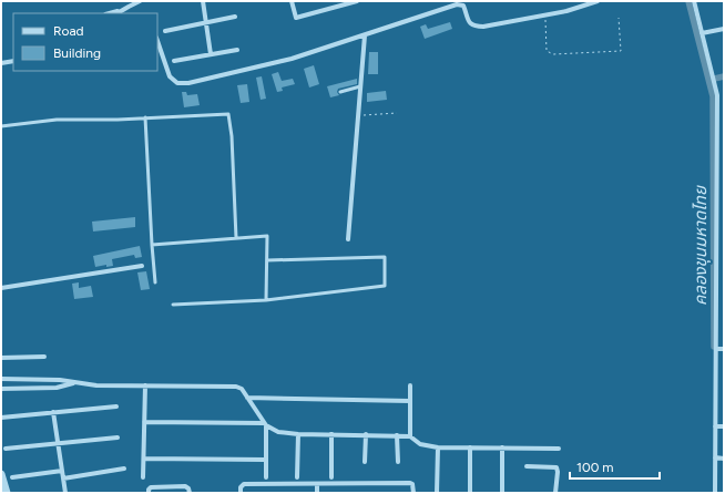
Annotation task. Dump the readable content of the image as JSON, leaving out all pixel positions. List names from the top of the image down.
{
  "water": ["คลองขุนมหาดไทย"],
  "legend": ["Road", "Building"],
  "scale_bar": "100 m"
}
